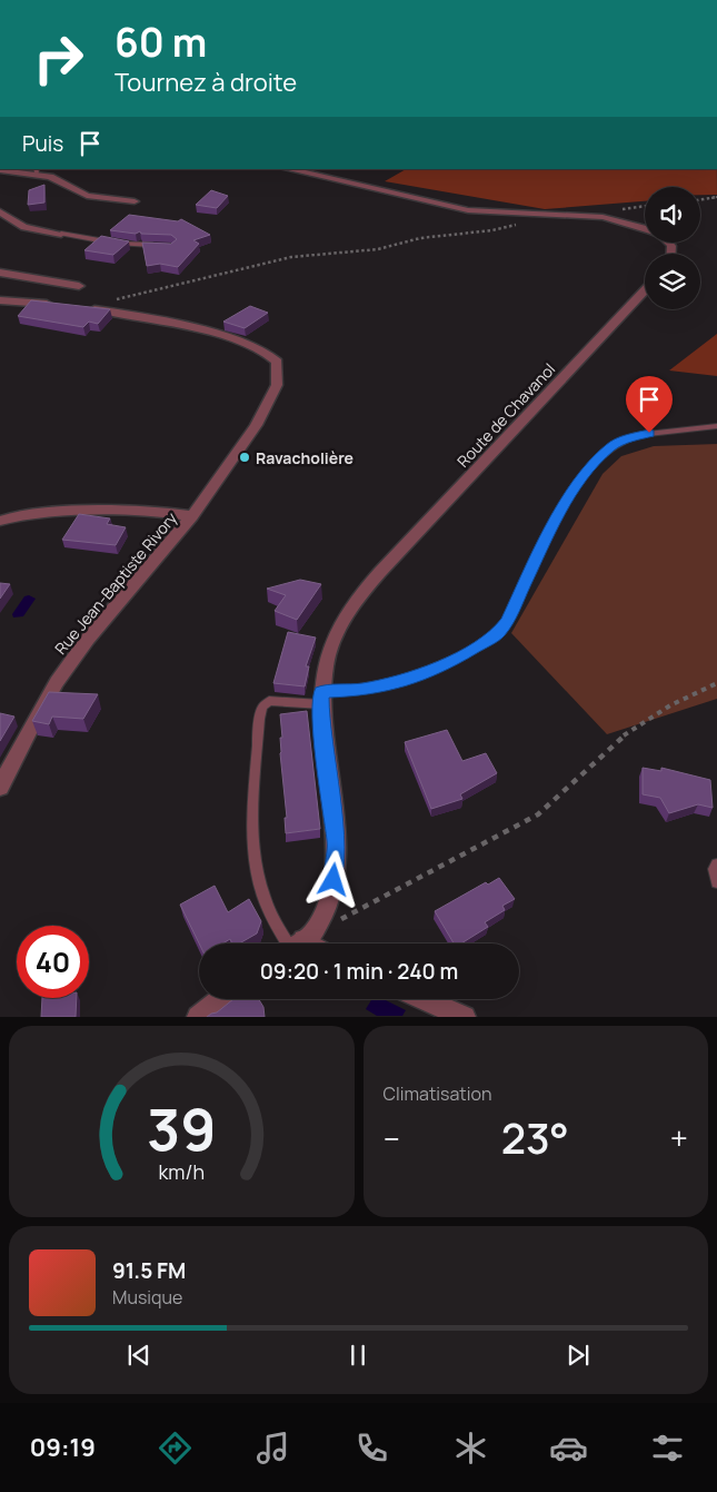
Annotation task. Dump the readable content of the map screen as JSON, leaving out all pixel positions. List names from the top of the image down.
{
  "streets": {
    "street": ["Route de Chavanol", "Rue Jean-Baptiste Rivory"]
  },
  "places": ["Ravacholière"],
  "page": {
    "turn": ["60 m", "Tournez à droite"],
    "then": "Puis",
    "limit": "40",
    "trip": "09:20 · 1 min · 240 m",
    "tile": "Climatisation",
    "heat": ["−", "23°", "+"],
    "song": ["91.5 FM", "Musique"],
    "tabs": "09:19",
    "gauge": ["39", "km/h"]
  }
}
